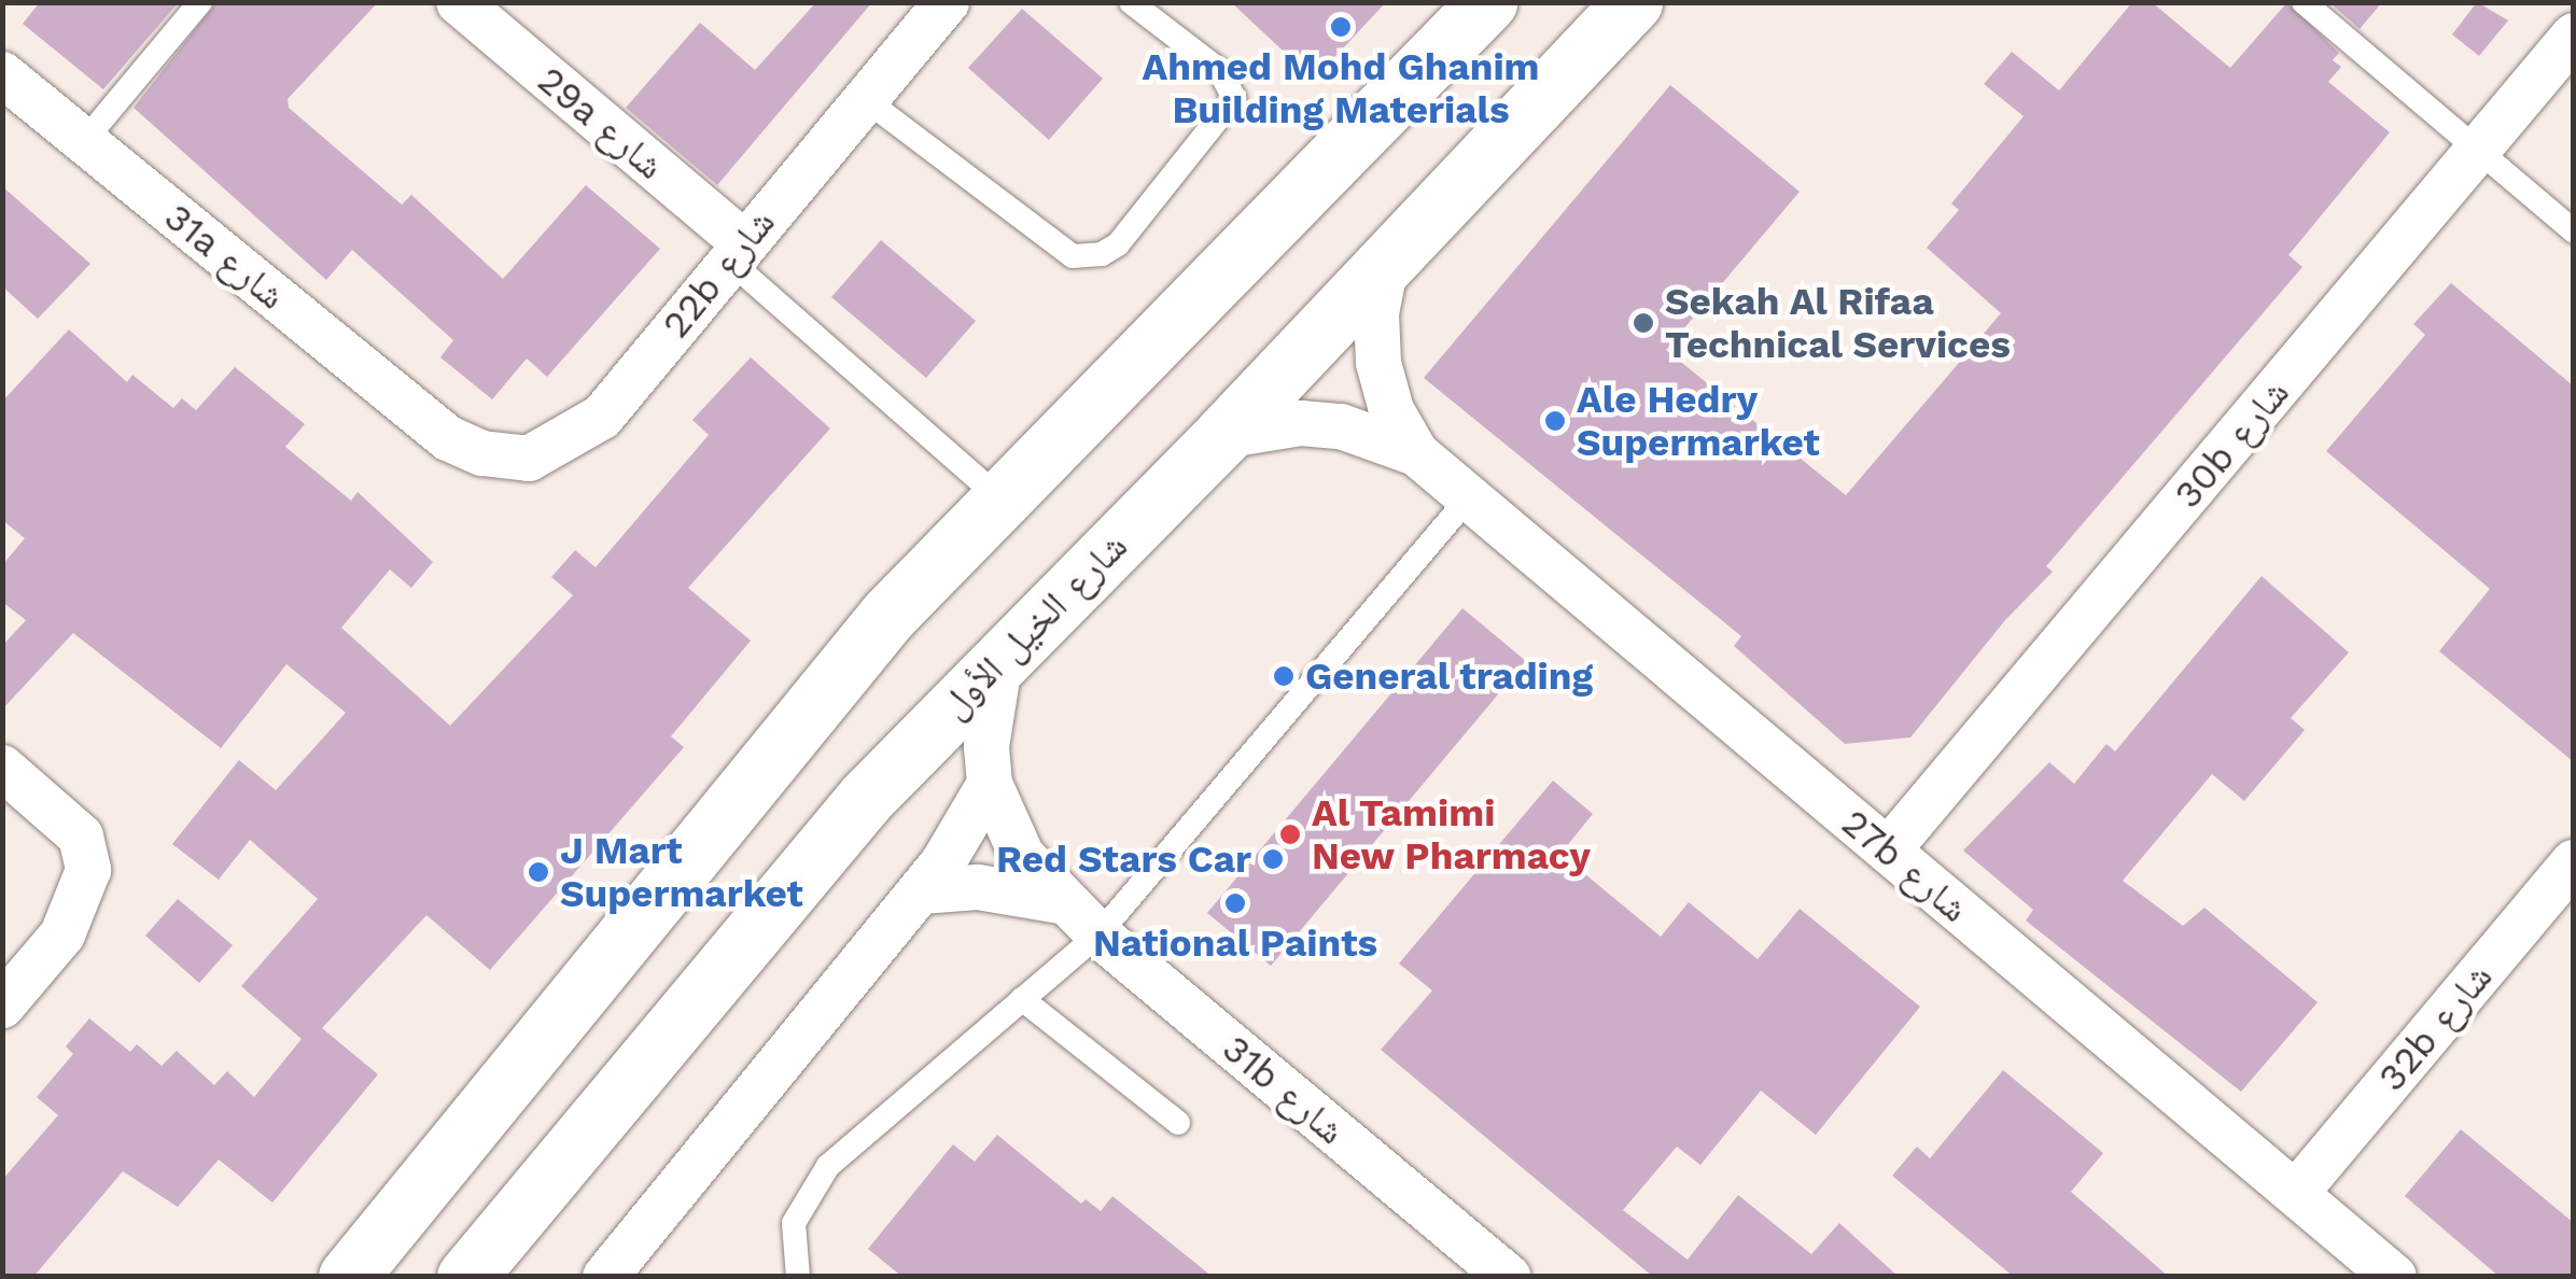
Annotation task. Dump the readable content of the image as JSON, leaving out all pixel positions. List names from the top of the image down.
{
  "streets": {
    "main road": ["شارع الخيل الأول"],
    "street": [
      "29a شارع",
      "31a شارع",
      "22b شارع",
      "30b شارع",
      "27b شارع",
      "32b شارع",
      "31b شارع"
    ]
  },
  "crossings": [
    ["29a شارع", "22b شارع"],
    ["31a شارع", "22b شارع"],
    ["30b شارع", "27b شارع"],
    ["شارع الخيل الأول", "27b شارع"],
    ["شارع الخيل الأول", "31b شارع"],
    ["27b شارع", "32b شارع"]
  ],
  "places": [
    "Ahmed Mohd Ghanim Building Materials",
    "Sekah Al Rifaa Technical Services",
    "Ale Hedry Supermarket",
    "General trading",
    "Al Tamimi New Pharmacy",
    "Red Stars Car",
    "J Mart Supermarket",
    "National Paints"
  ]
}
